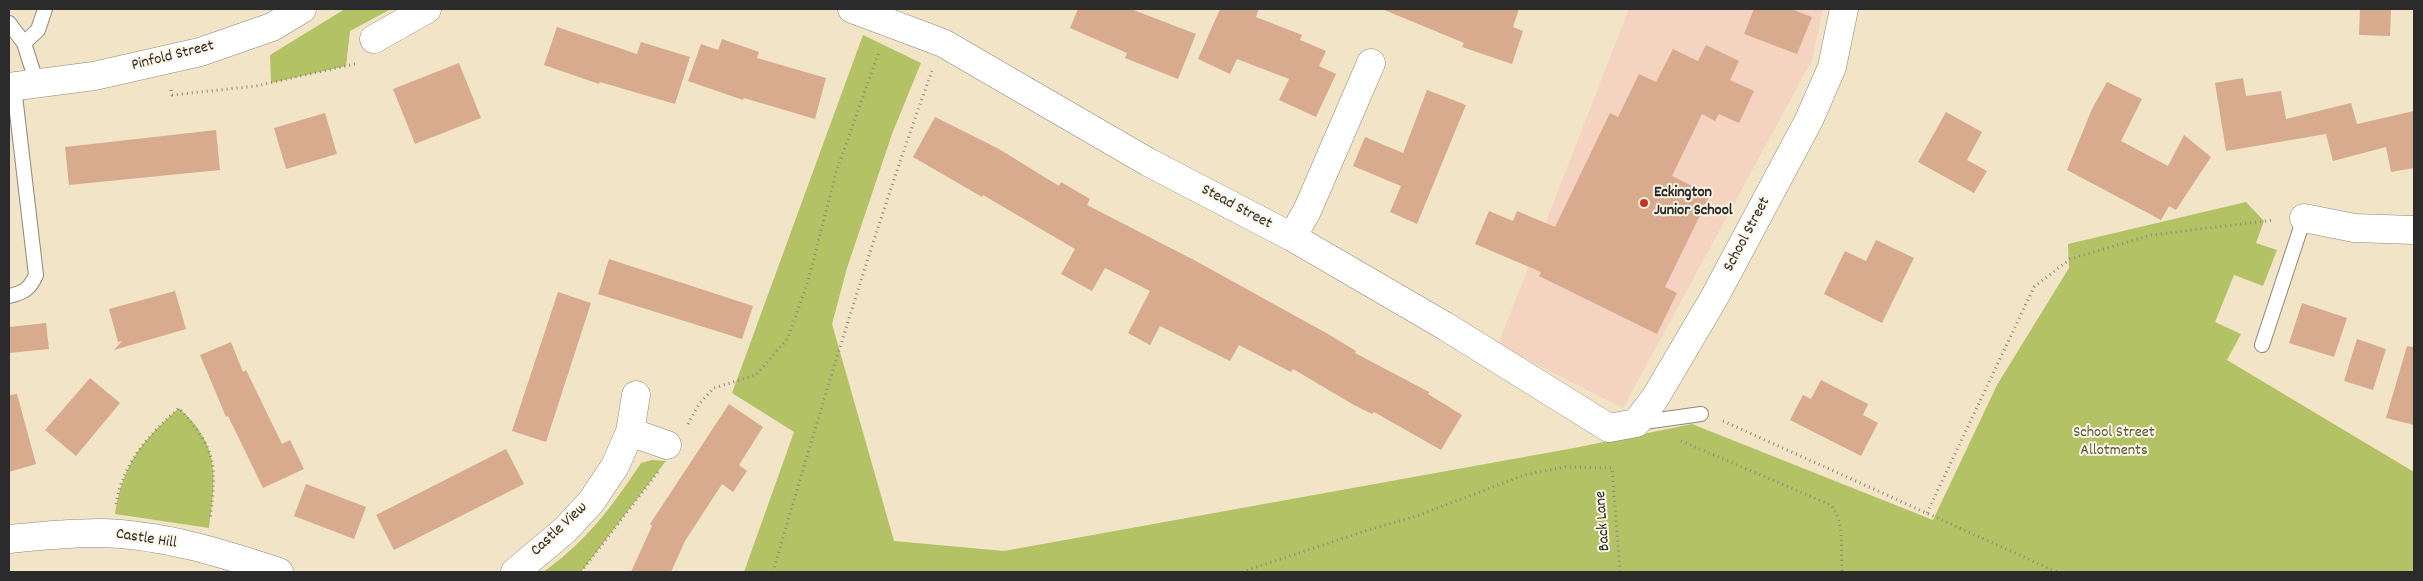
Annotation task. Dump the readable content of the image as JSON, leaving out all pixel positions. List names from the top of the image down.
{
  "streets": {
    "street": [
      "Pinfold Street",
      "Stead Street",
      "School Street",
      "Castle View",
      "Castle Hill"
    ],
    "path": ["Back Lane"]
  },
  "crossings": [
    ["Stead Street", "School Street"]
  ],
  "parks": ["School Street Allotments"],
  "places": ["Eckington Junior School"]
}
